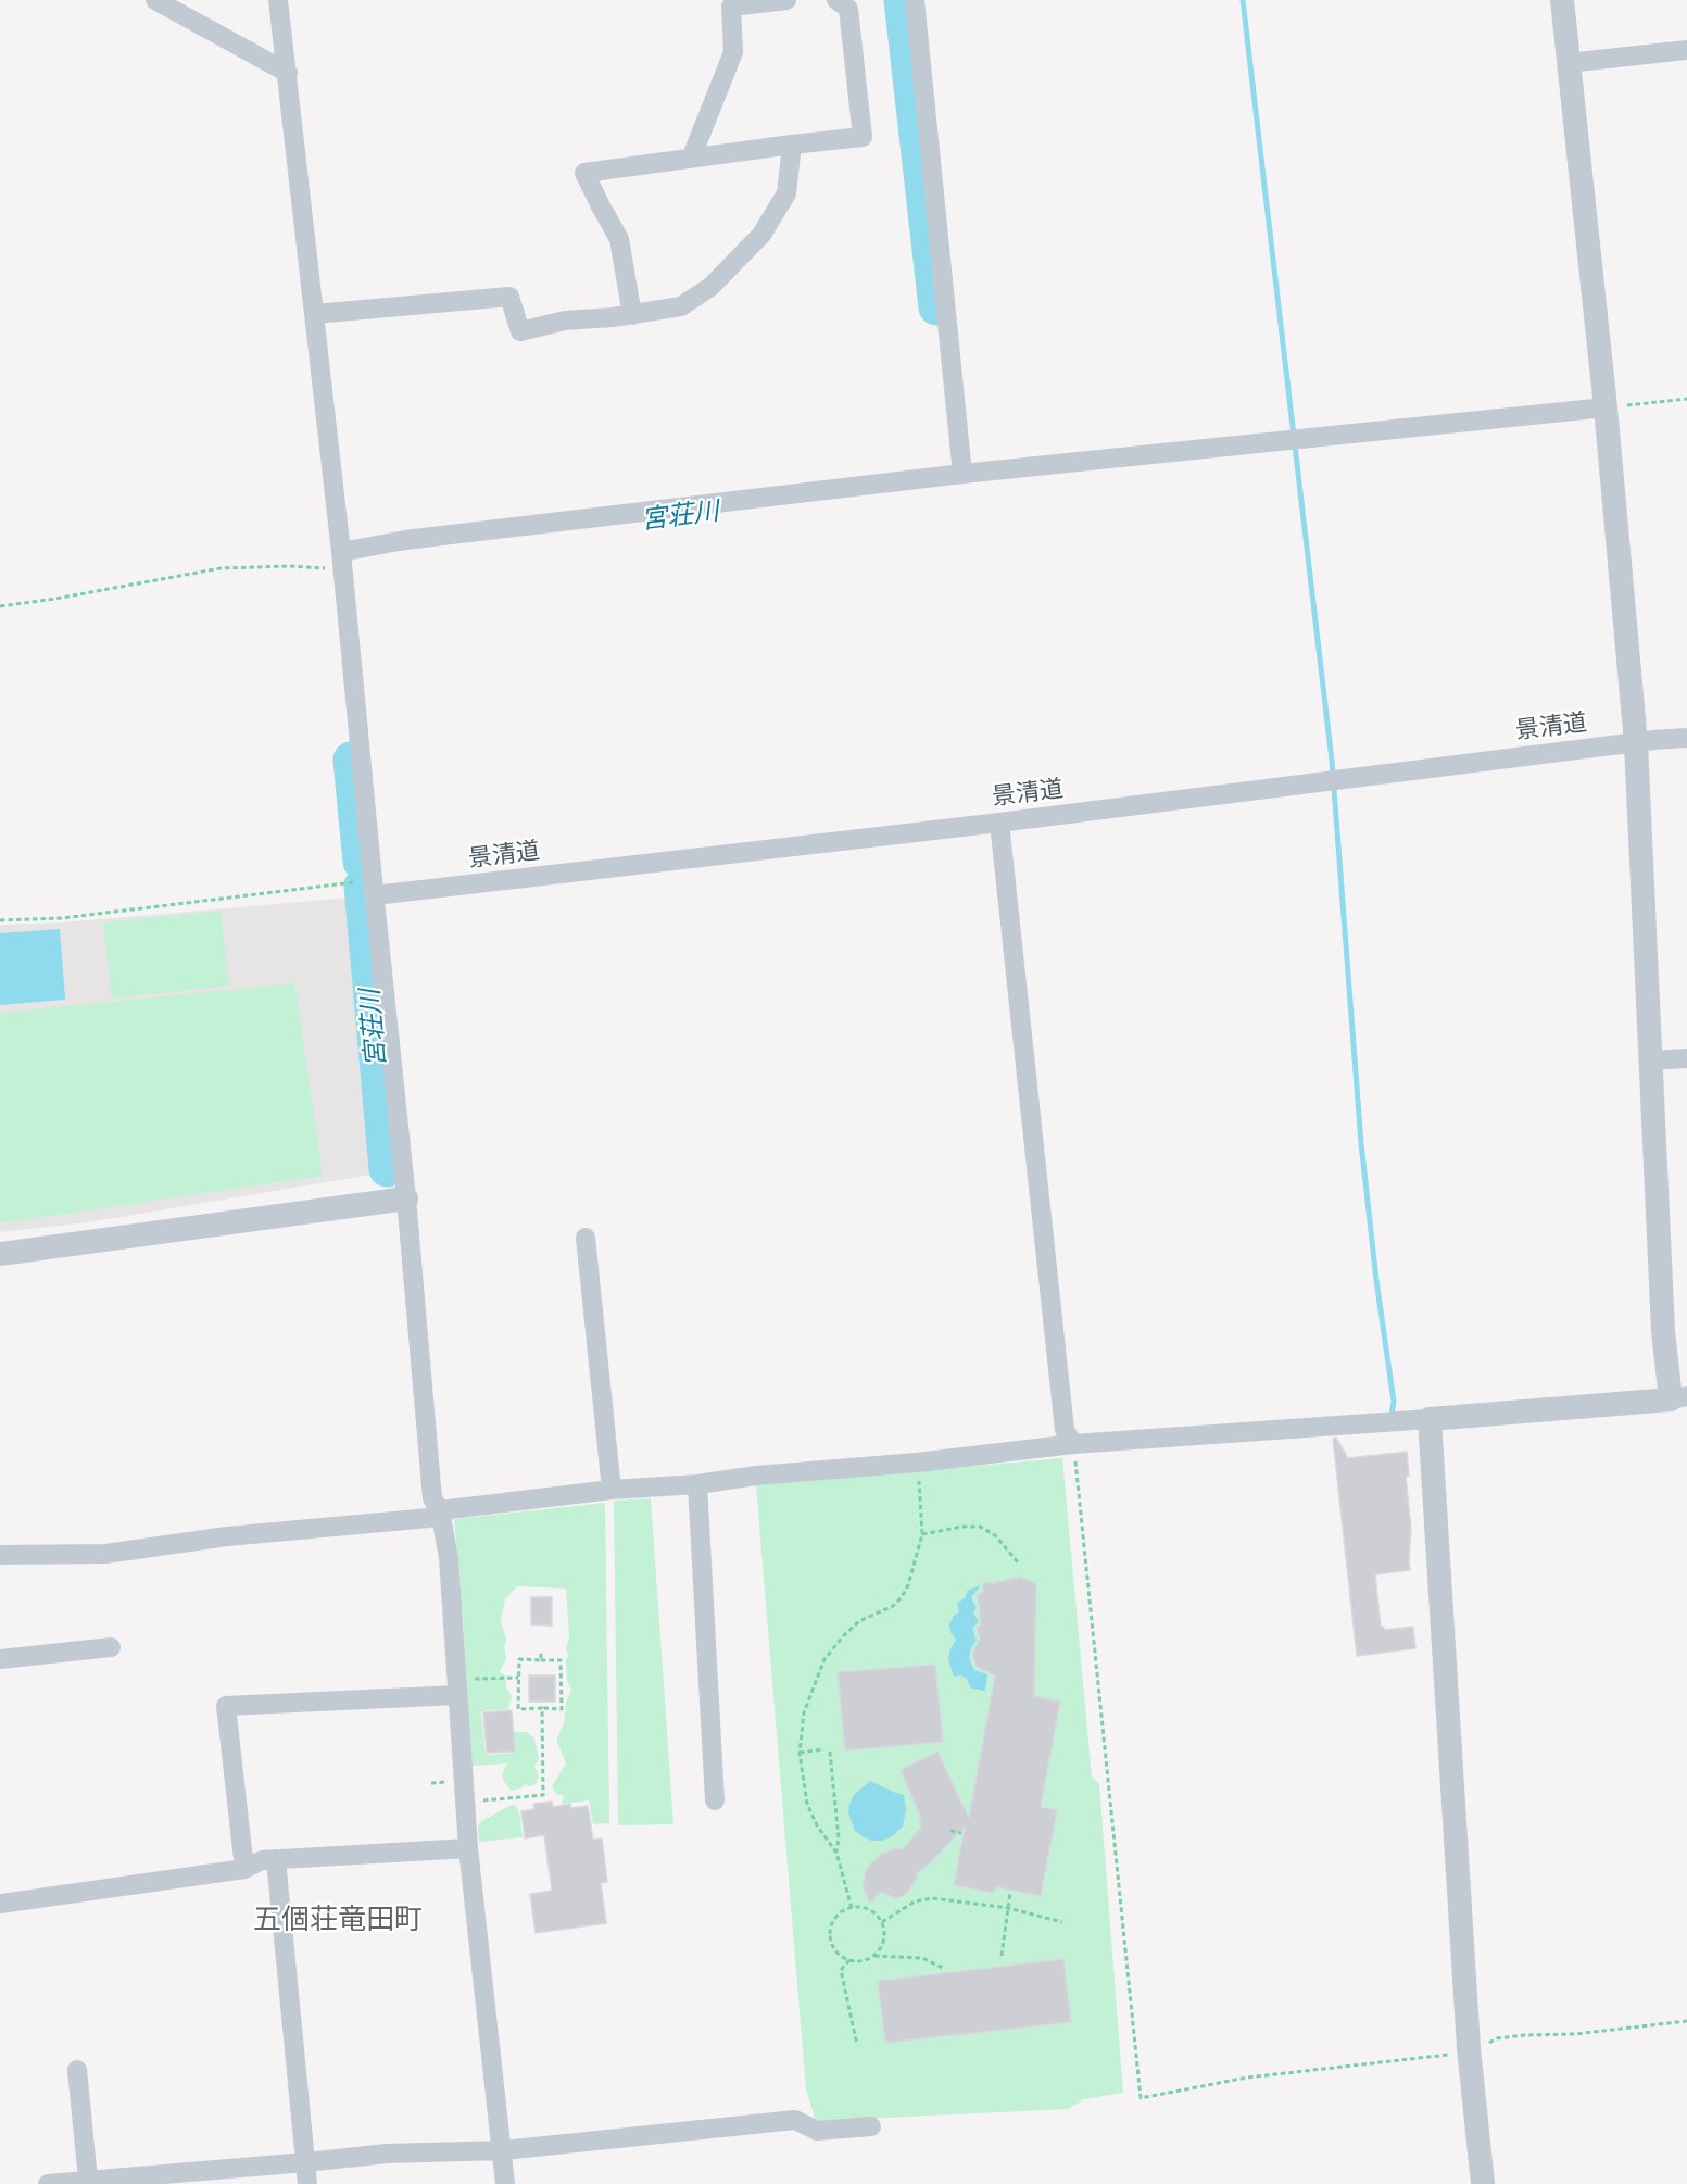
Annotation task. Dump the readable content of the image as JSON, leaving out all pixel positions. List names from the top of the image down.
{
  "streets": {
    "street": ["景清道"]
  },
  "districts": ["五個荘竜田町"],
  "water": ["宮荘川"]
}
